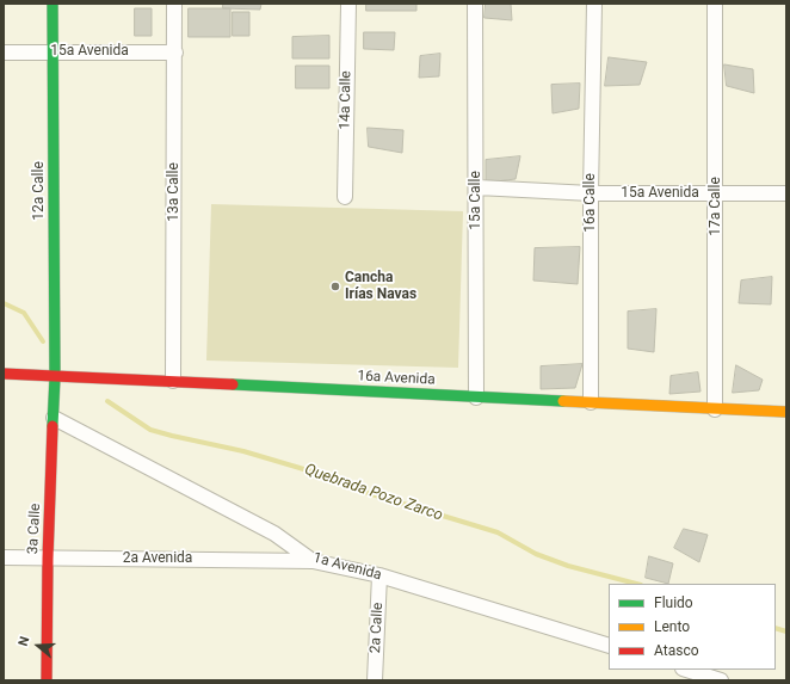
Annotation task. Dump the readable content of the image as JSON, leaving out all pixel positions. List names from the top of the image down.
{
  "streets": {
    "street": [
      "15a Avenida",
      "14a Calle",
      "12a Calle",
      "13a Calle",
      "15a Calle",
      "16a Calle",
      "17a Calle",
      "16a Avenida",
      "3a Calle",
      "2a Avenida",
      "1a Avenida",
      "2a Calle"
    ]
  },
  "crossings": [
    ["15a Avenida", "12a Calle"],
    ["15a Avenida", "13a Calle"],
    ["15a Avenida", "15a Calle"],
    ["15a Avenida", "16a Calle"],
    ["15a Avenida", "17a Calle"],
    ["12a Calle", "16a Avenida"],
    ["12a Calle", "3a Calle"],
    ["13a Calle", "16a Avenida"],
    ["15a Calle", "16a Avenida"],
    ["16a Calle", "16a Avenida"],
    ["17a Calle", "16a Avenida"],
    ["16a Avenida", "3a Calle"],
    ["3a Calle", "2a Avenida"],
    ["3a Calle", "1a Avenida"],
    ["2a Avenida", "1a Avenida"],
    ["1a Avenida", "2a Calle"]
  ],
  "water": ["Quebrada Pozo Zarco"],
  "places": ["Cancha Irías Navas"],
  "legend": ["Fluido", "Lento", "Atasco"],
  "north": "left"
}
